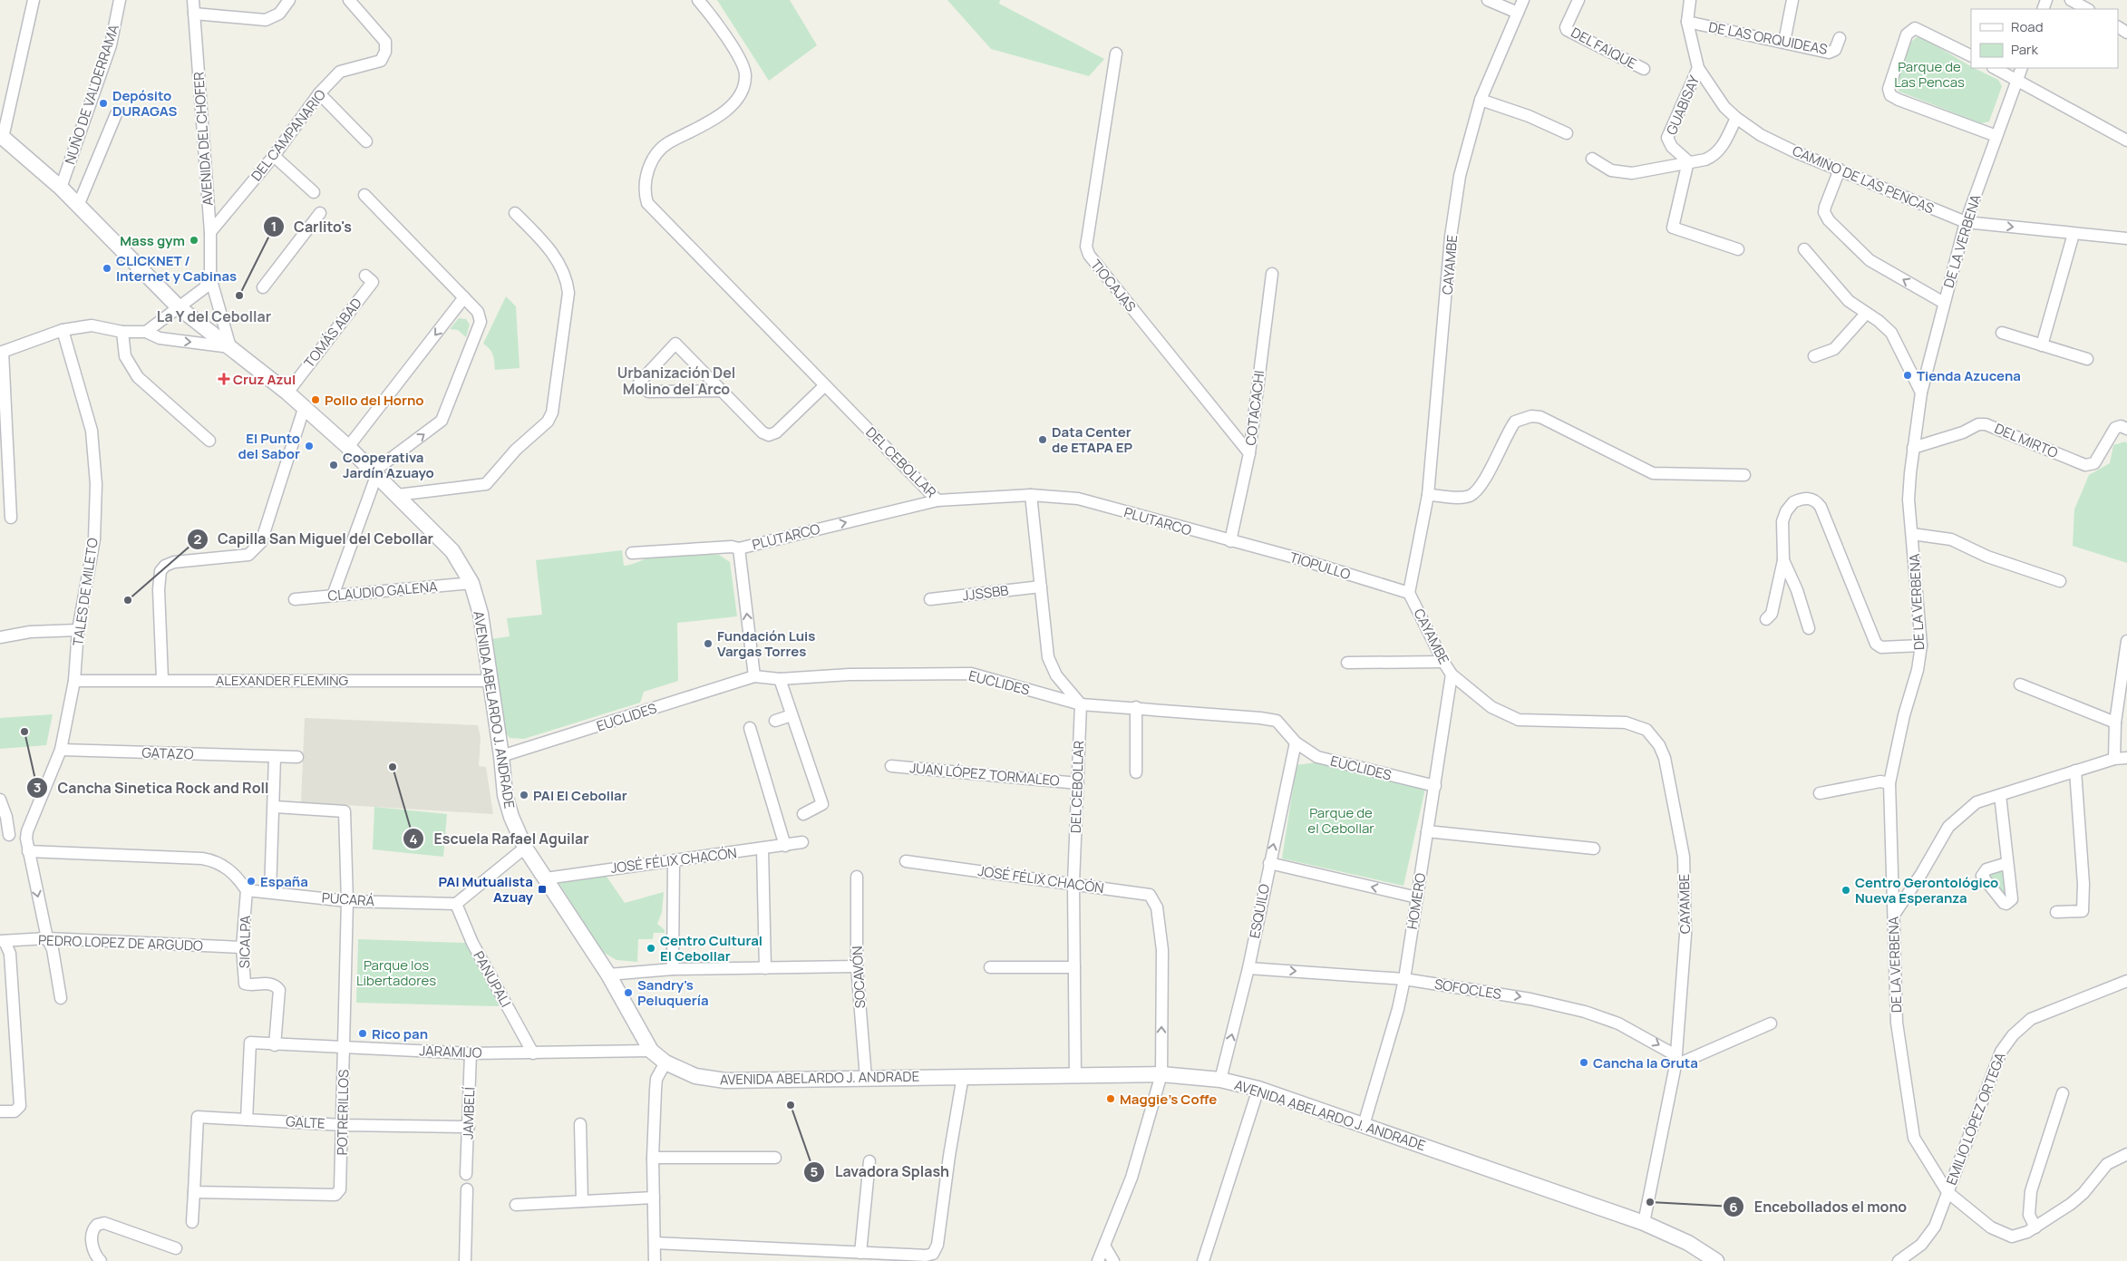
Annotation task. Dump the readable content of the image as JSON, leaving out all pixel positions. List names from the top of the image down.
{
  "streets": {
    "street": [
      "DE LAS ORQUIDEAS",
      "DEL FAIQUE",
      "NUÑO DE VALDERRAMA",
      "GUABISAY",
      "DEL CAMPANARIO",
      "AVENIDA DEL CHOFER",
      "CAMINO DE LAS PENCAS",
      "DE LA VERBENA",
      "CAYAMBE",
      "TIOCAJAS",
      "TOMÁS ABAD",
      "COTACACHI",
      "DEL MIRTO",
      "DEL CEBOLLAR",
      "PLUTARCO",
      "TIOPULLO",
      "CLAUDIO GALENA",
      "TALES DE MILETO",
      "JJSSBB",
      "ALEXANDER FLEMING",
      "EUCLIDES",
      "AVENIDA ABELARDO J. ANDRADE",
      "GATAZO",
      "JUAN LÓPEZ TORMALEO",
      "JOSÉ FÉLIX CHACÓN",
      "PUCARÁ",
      "HOMERO",
      "ESQUILO",
      "SICALPA",
      "PEDRO LOPEZ DE ARGUDO",
      "SOCAVÓN",
      "PANUPALI",
      "SOFOCLES",
      "JARAMIJO",
      "POTRERILLOS",
      "JAMBELÍ",
      "EMILIO LÓPEZ ORTEGA",
      "GALTE"
    ]
  },
  "crossings": [
    ["DE LAS ORQUIDEAS", "CAMINO DE LAS PENCAS"],
    ["NUÑO DE VALDERRAMA", "AVENIDA ABELARDO J. ANDRADE"],
    ["GUABISAY", "CAMINO DE LAS PENCAS"],
    ["DEL CAMPANARIO", "AVENIDA DEL CHOFER"],
    ["AVENIDA DEL CHOFER", "AVENIDA ABELARDO J. ANDRADE"],
    ["CAMINO DE LAS PENCAS", "DE LA VERBENA"],
    ["DE LA VERBENA", "DEL MIRTO"],
    ["DE LA VERBENA", "EMILIO LÓPEZ ORTEGA"],
    ["CAYAMBE", "TIOPULLO"],
    ["CAYAMBE", "AVENIDA ABELARDO J. ANDRADE"],
    ["CAYAMBE", "HOMERO"],
    ["CAYAMBE", "SOFOCLES"],
    ["TIOCAJAS", "COTACACHI"],
    ["TOMÁS ABAD", "AVENIDA ABELARDO J. ANDRADE"],
    ["COTACACHI", "PLUTARCO"],
    ["COTACACHI", "TIOPULLO"],
    ["DEL CEBOLLAR", "PLUTARCO"],
    ["DEL CEBOLLAR", "EUCLIDES"],
    ["DEL CEBOLLAR", "AVENIDA ABELARDO J. ANDRADE"],
    ["DEL CEBOLLAR", "JUAN LÓPEZ TORMALEO"],
    ["DEL CEBOLLAR", "JOSÉ FÉLIX CHACÓN"],
    ["PLUTARCO", "TIOPULLO"],
    ["CLAUDIO GALENA", "AVENIDA ABELARDO J. ANDRADE"],
    ["TALES DE MILETO", "ALEXANDER FLEMING"],
    ["TALES DE MILETO", "GATAZO"],
    ["TALES DE MILETO", "PEDRO LOPEZ DE ARGUDO"],
    ["ALEXANDER FLEMING", "AVENIDA ABELARDO J. ANDRADE"],
    ["EUCLIDES", "AVENIDA ABELARDO J. ANDRADE"],
    ["EUCLIDES", "HOMERO"],
    ["EUCLIDES", "ESQUILO"],
    ["AVENIDA ABELARDO J. ANDRADE", "JOSÉ FÉLIX CHACÓN"],
    ["AVENIDA ABELARDO J. ANDRADE", "HOMERO"],
    ["AVENIDA ABELARDO J. ANDRADE", "ESQUILO"],
    ["AVENIDA ABELARDO J. ANDRADE", "SOCAVÓN"],
    ["AVENIDA ABELARDO J. ANDRADE", "JARAMIJO"],
    ["PUCARÁ", "SICALPA"],
    ["PUCARÁ", "PANUPALI"],
    ["PUCARÁ", "POTRERILLOS"],
    ["HOMERO", "SOFOCLES"],
    ["ESQUILO", "SOFOCLES"],
    ["SICALPA", "PEDRO LOPEZ DE ARGUDO"],
    ["SICALPA", "JARAMIJO"],
    ["PANUPALI", "JARAMIJO"],
    ["JARAMIJO", "POTRERILLOS"],
    ["JARAMIJO", "JAMBELÍ"],
    ["JARAMIJO", "GALTE"],
    ["POTRERILLOS", "GALTE"],
    ["JAMBELÍ", "GALTE"]
  ],
  "one_way": ["PLUTARCO", "ESQUILO", "SOFOCLES"],
  "districts": ["La Y del Cebollar", "Urbanización Del Molino del Arco"],
  "parks": ["Parque de Las Pencas", "Parque de el Cebollar", "Parque los Libertadores"],
  "places": {
    "other": [
      "Depósito DURAGAS",
      "Mass gym",
      "CLICKNET / Internet y Cabinas",
      "Carlito's",
      "Tienda Azucena",
      "Pollo del Horno",
      "Data Center de ETAPA EP",
      "El Punto del Sabor",
      "Cooperativa Jardín Azuayo",
      "Capilla San Miguel del Cebollar",
      "Fundación Luis Vargas Torres",
      "Cancha Sinetica Rock and Roll",
      "Escuela Rafael Aguilar",
      "PAI El Cebollar",
      "España",
      "Centro Gerontológico Nueva Esperanza",
      "Centro Cultural El Cebollar",
      "Sandry's Peluquería",
      "Rico pan",
      "Cancha la Gruta",
      "Maggie's Coffe",
      "Lavadora Splash",
      "Encebollados el mono"
    ],
    "health": ["Cruz Azul"],
    "transit": ["PAI Mutualista Azuay"]
  },
  "legend": ["Road", "Park"]
}
